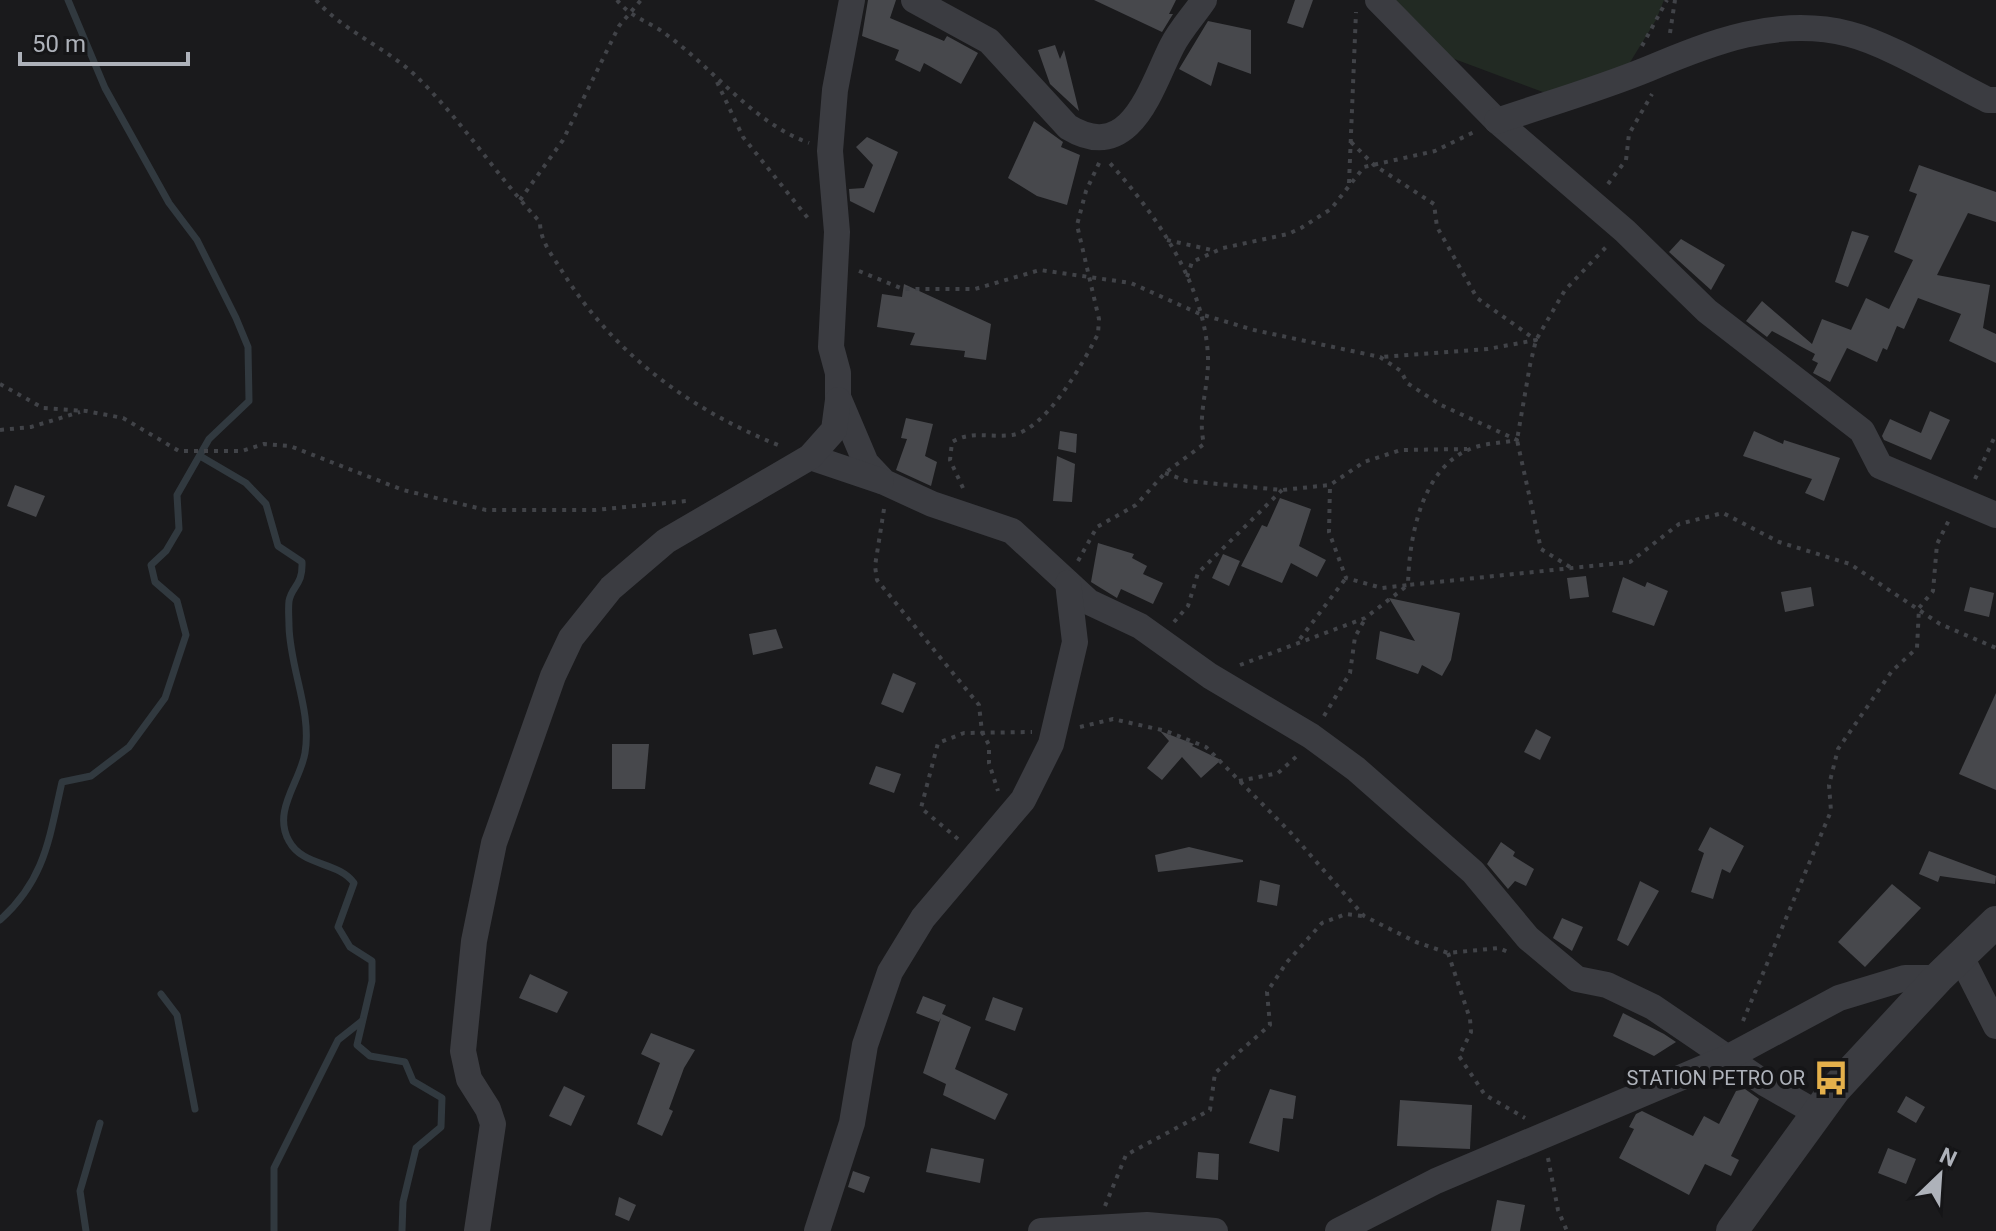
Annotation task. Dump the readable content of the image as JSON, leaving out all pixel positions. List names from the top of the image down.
{
  "places": {
    "bus stop": ["STATION PETRO OR"]
  },
  "scale_bar": "50 m",
  "north": "top right"
}
